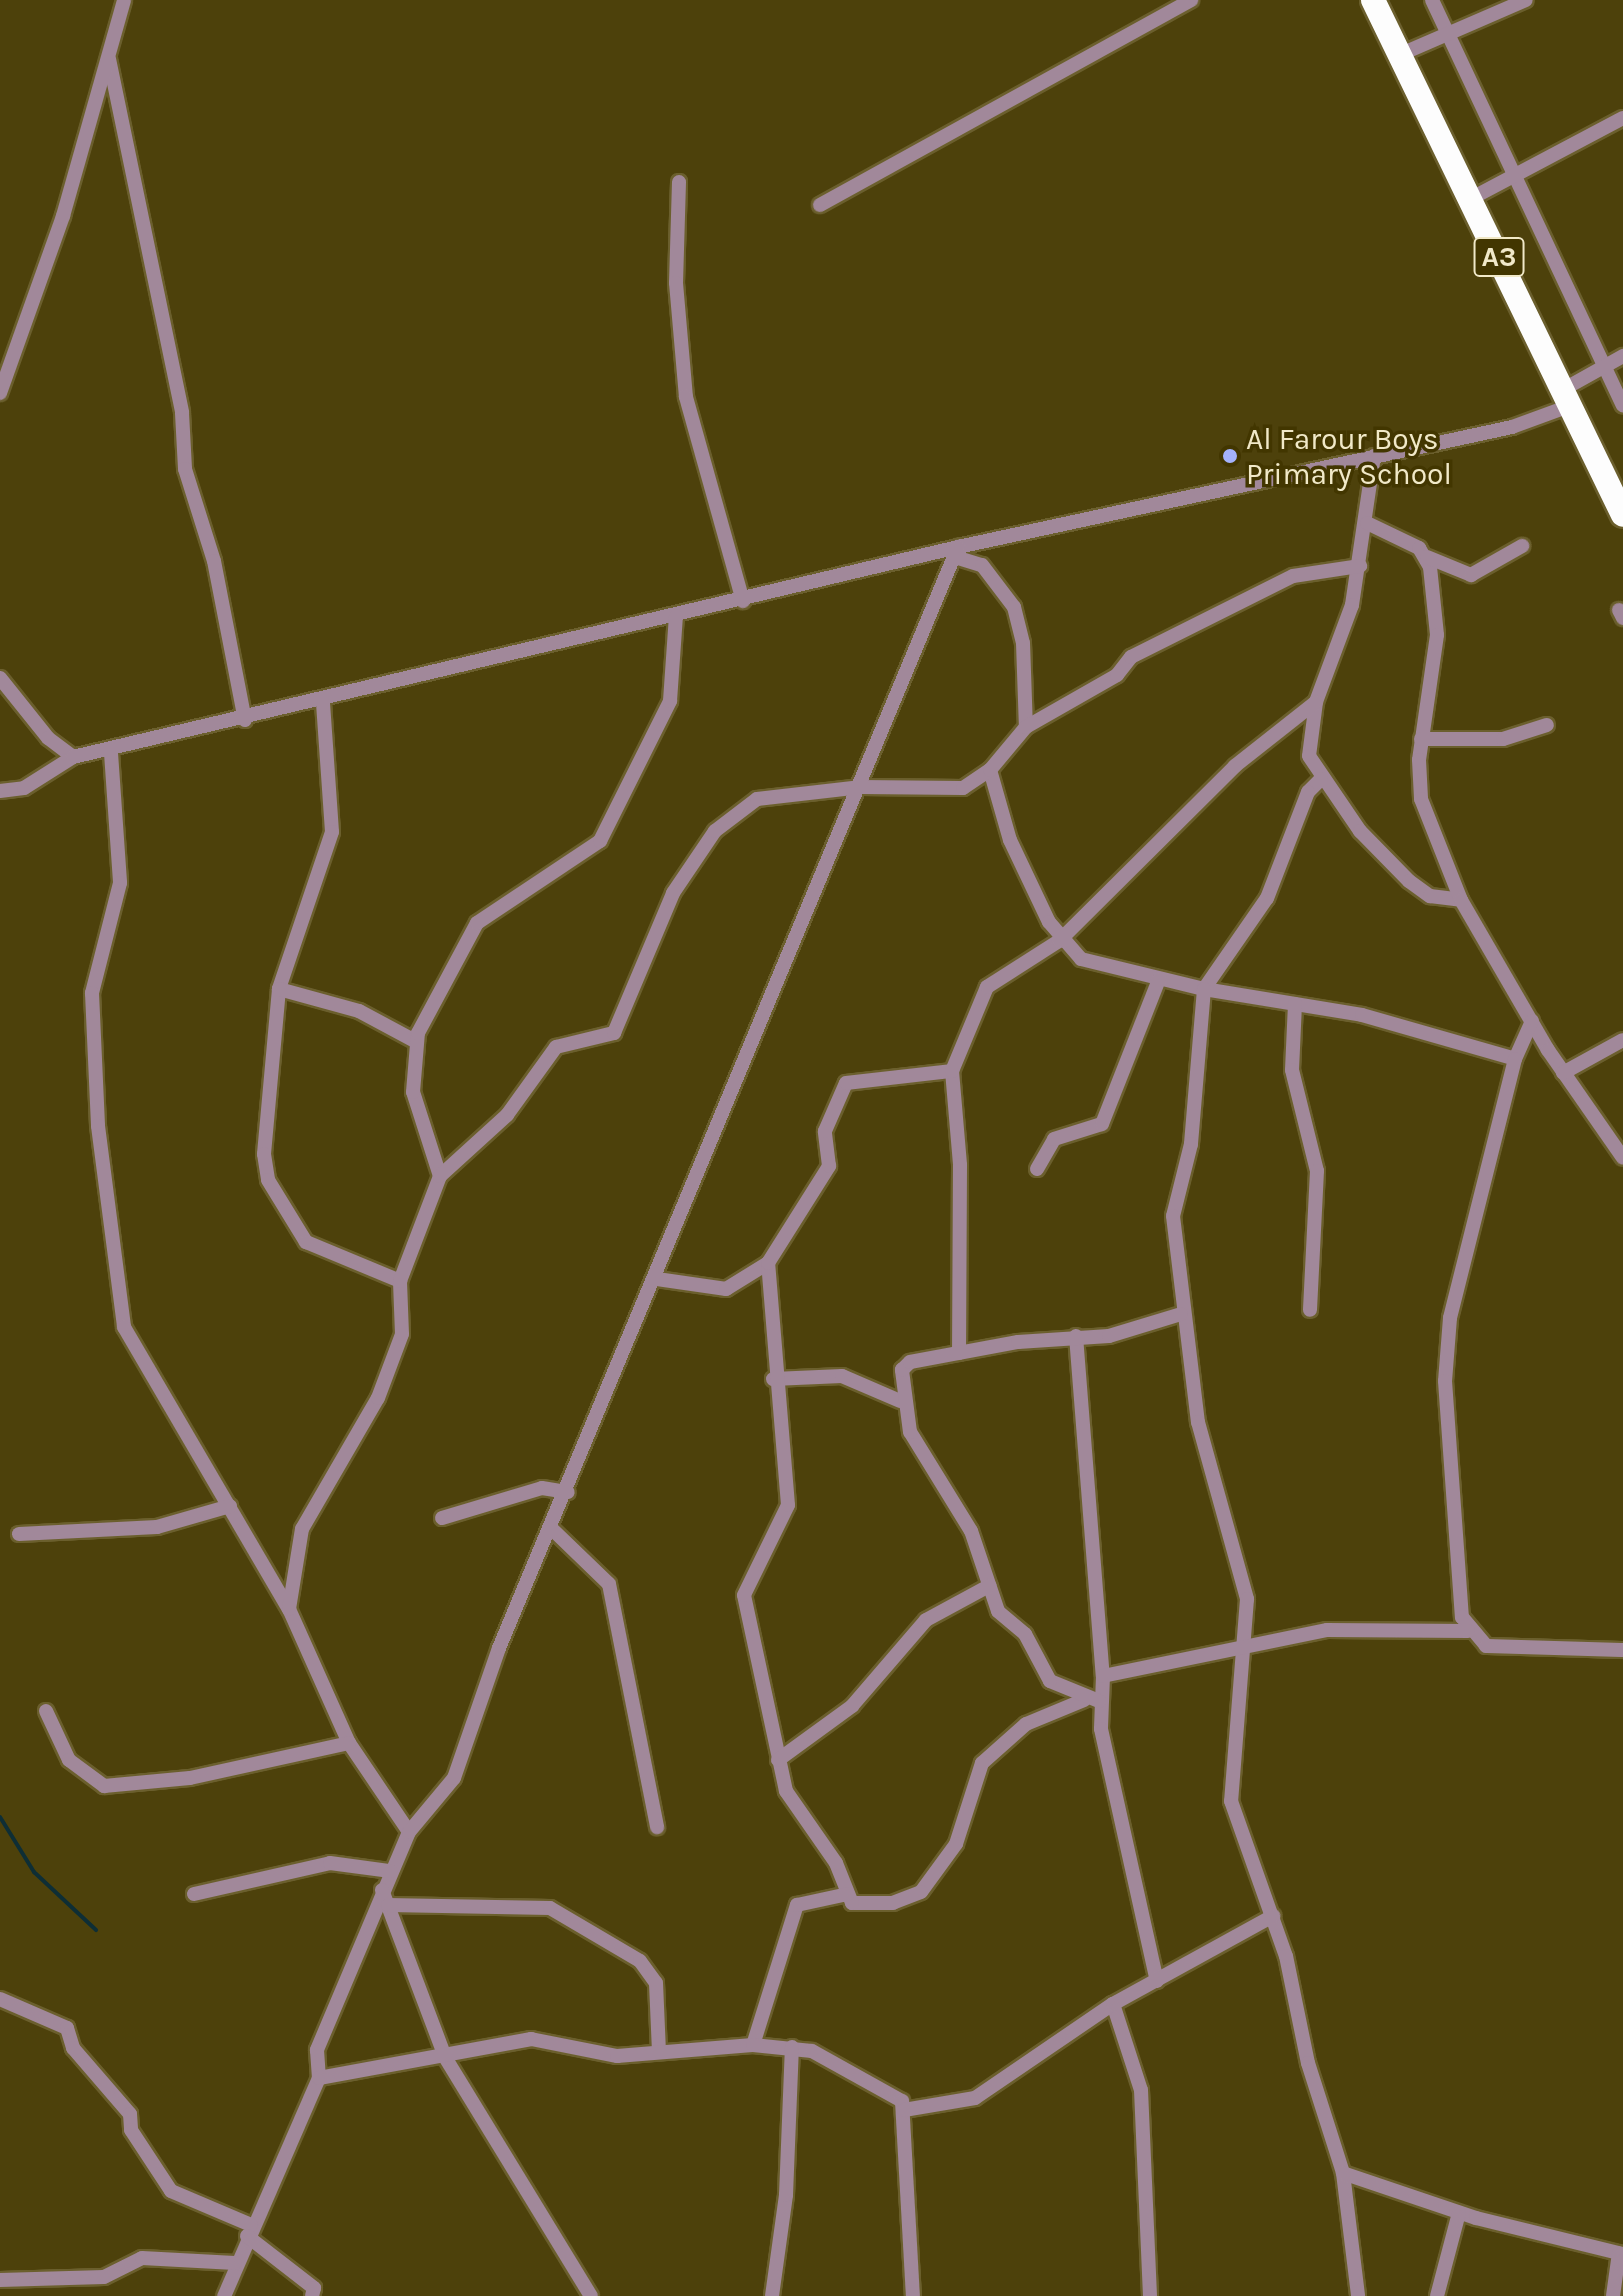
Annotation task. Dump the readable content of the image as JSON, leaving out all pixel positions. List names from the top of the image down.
{
  "streets": {
    "highway": ["A3"]
  },
  "places": ["Al Farour Boys Primary School"]
}
